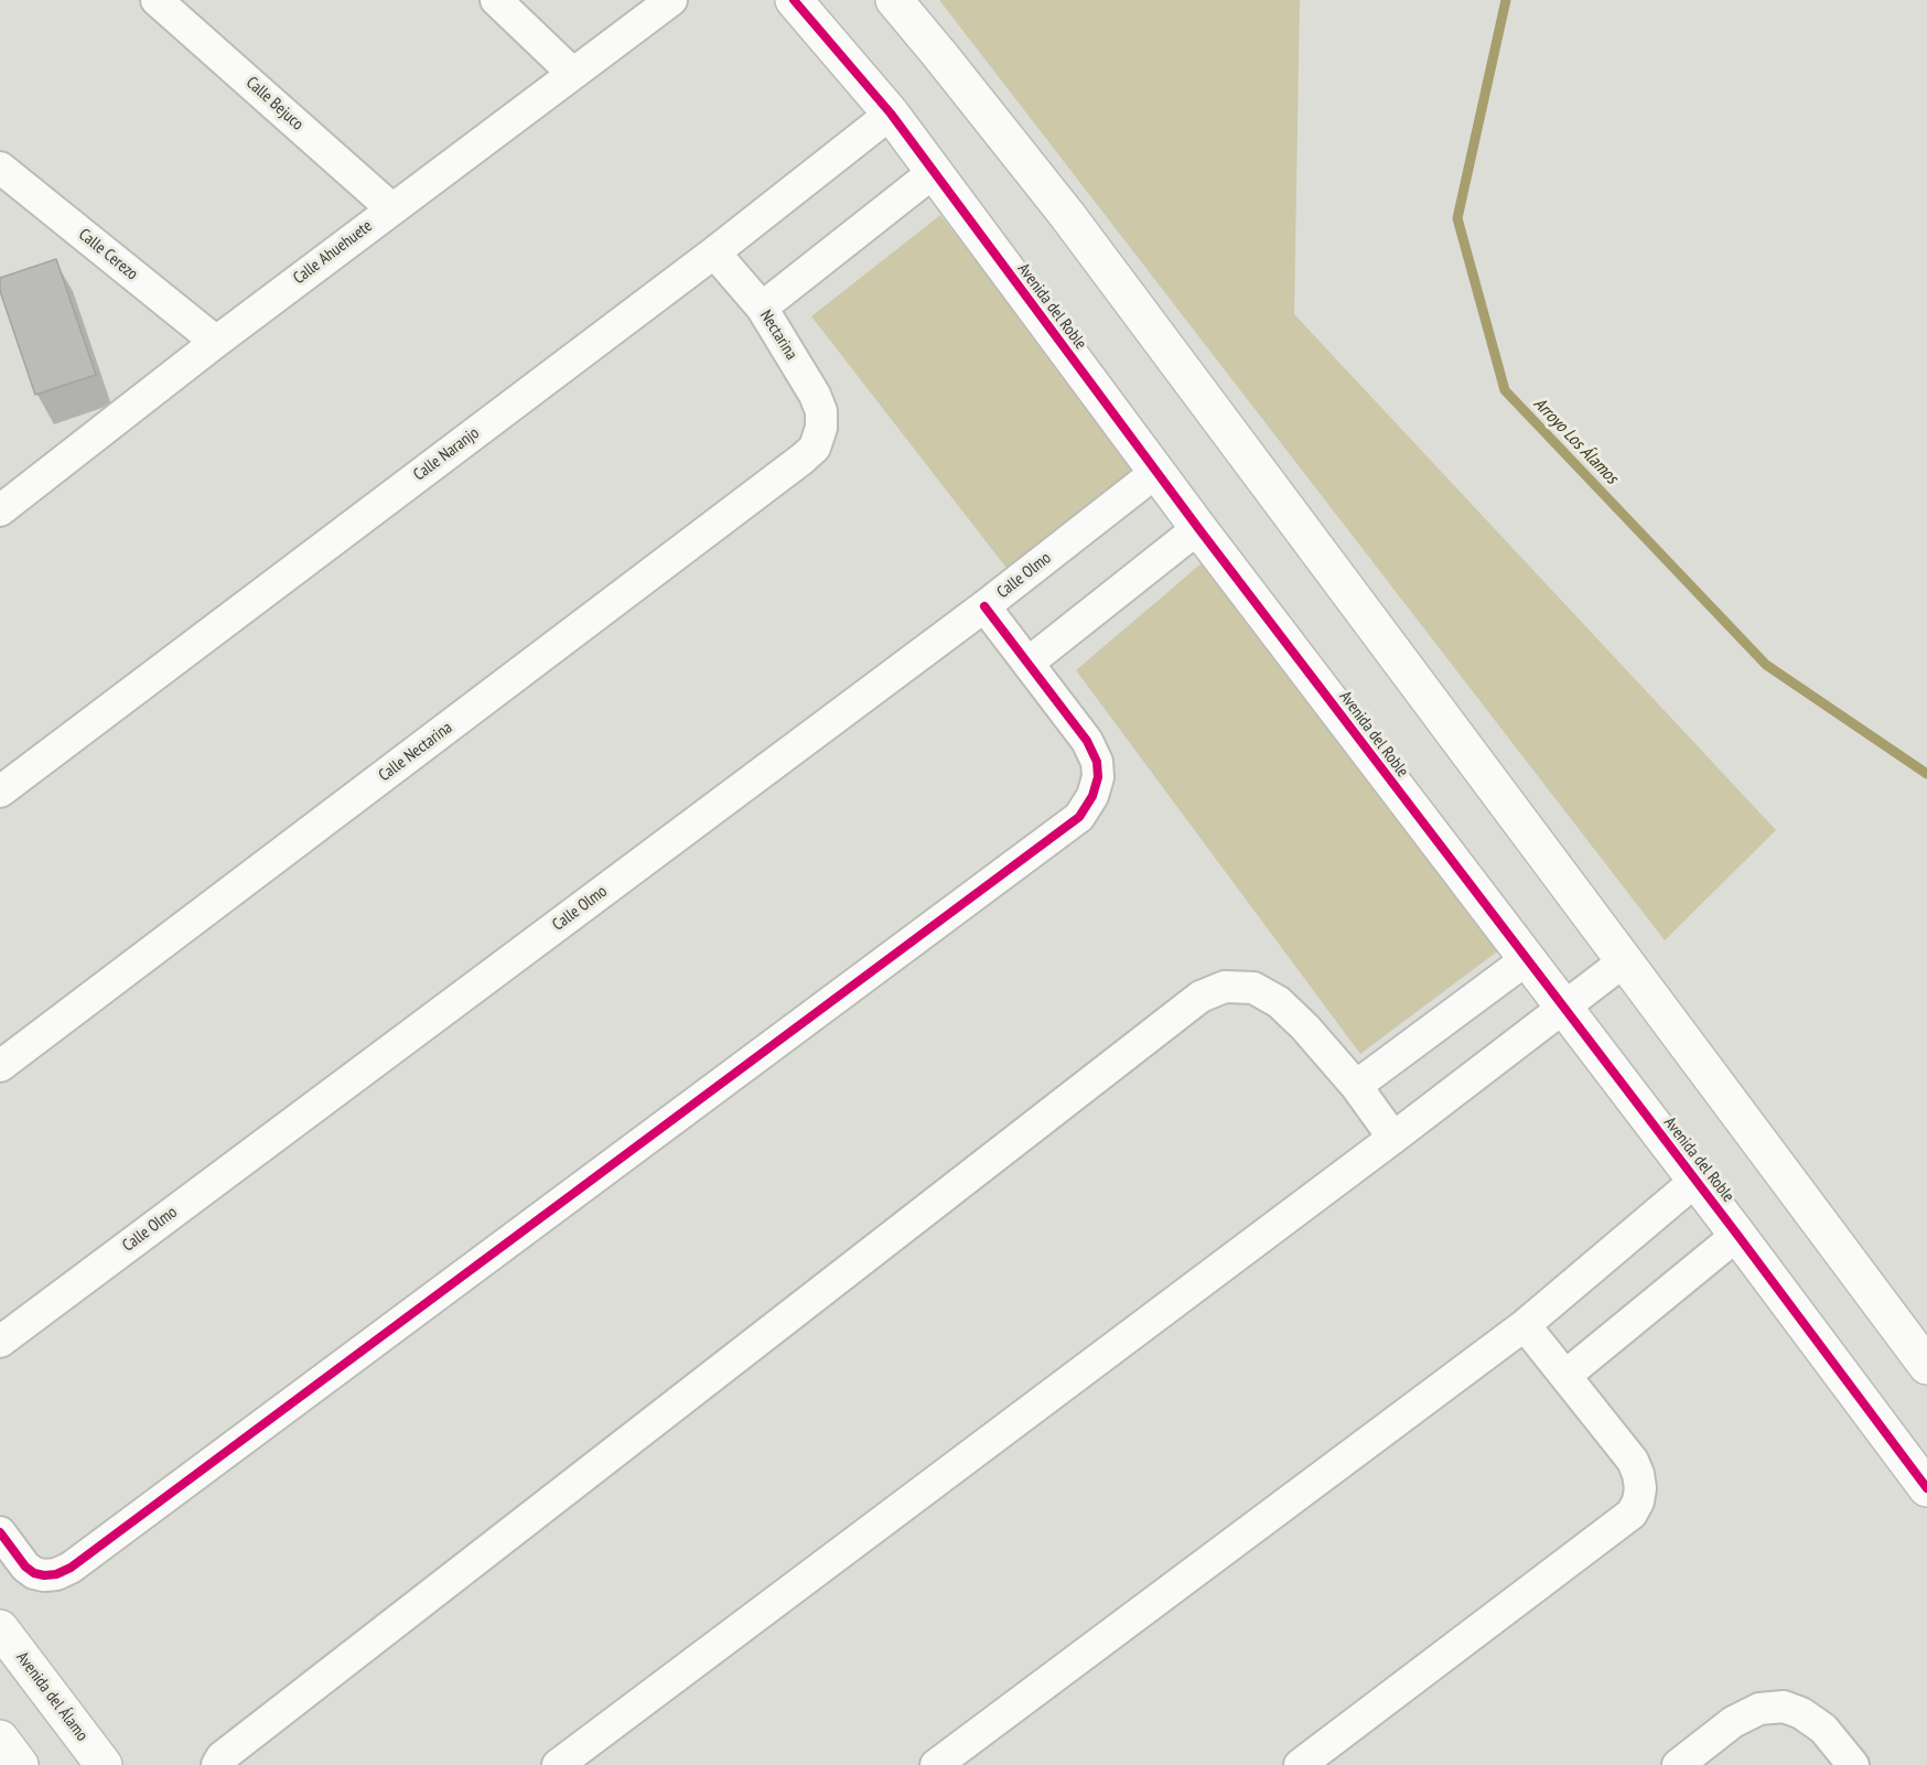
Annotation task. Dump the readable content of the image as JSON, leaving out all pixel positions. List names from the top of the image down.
{
  "streets": {
    "street": [
      "Calle Bejuco",
      "Calle Ahuehuete",
      "Calle Cerezo",
      "Avenida del Roble",
      "Nectarina",
      "Calle Naranjo",
      "Calle Olmo",
      "Calle Nectarina",
      "Avenida del Álamo"
    ]
  },
  "crossings": [
    ["Calle Bejuco", "Calle Ahuehuete"],
    ["Calle Ahuehuete", "Calle Cerezo"],
    ["Avenida del Roble", "Calle Naranjo"],
    ["Avenida del Roble", "Calle Olmo"],
    ["Nectarina", "Calle Naranjo"],
    ["Nectarina", "Calle Nectarina"]
  ],
  "water": ["Arroyo Los Álamos"]
}
